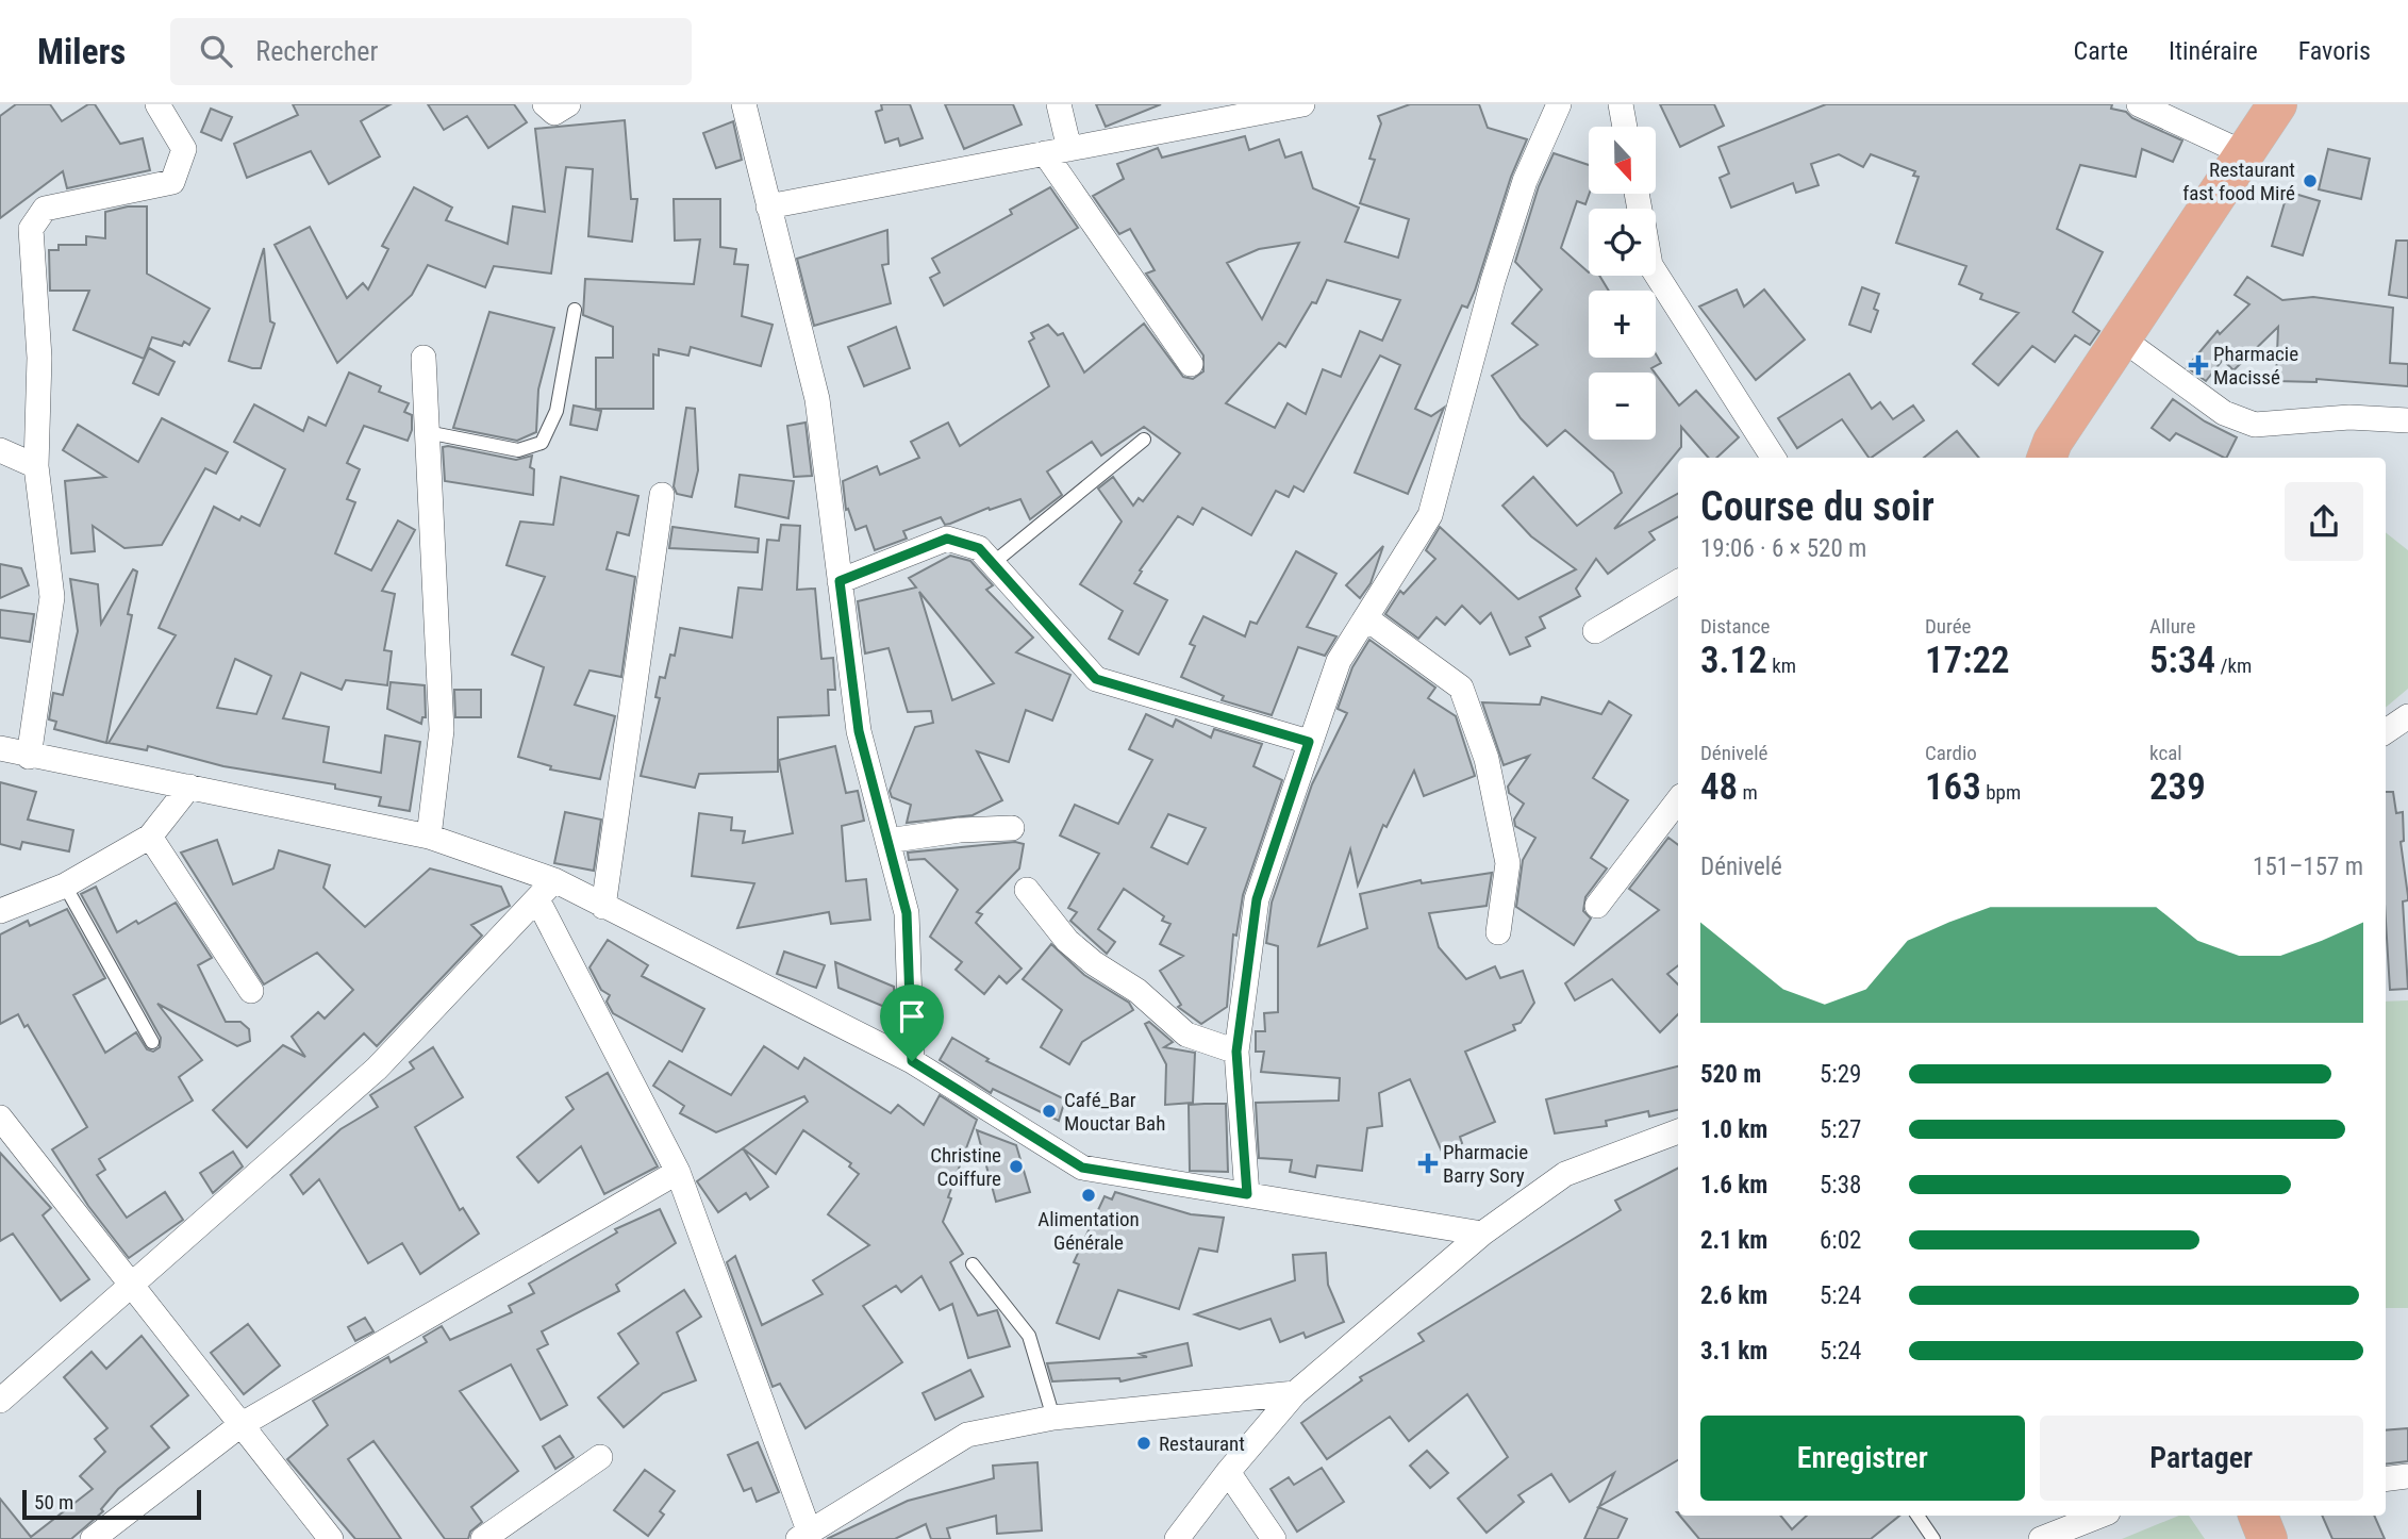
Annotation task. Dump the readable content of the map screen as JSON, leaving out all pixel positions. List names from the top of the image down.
{
  "places": {
    "other": [
      "Restaurant fast food Miré",
      "Café_Bar Mouctar Bah",
      "Christine Coiffure",
      "Alimentation Générale",
      "Restaurant"
    ],
    "health": ["Pharmacie Macissé", "Pharmacie Barry Sory"]
  },
  "scale_bar": "50 m",
  "north": "bottom",
  "page": {
    "header": "Milers",
    "search": "Rechercher",
    "nav": ["Carte", "Itinéraire", "Favoris"],
    "map_buttons": ["+", "−"],
    "heading": ["Course du soir", "19:06 · 6 × 520 m"],
    "stats": [
      ["Distance", "3.12 km"],
      ["Durée", "17:22"],
      ["Allure", "5:34 /km"],
      ["Dénivelé", "48 m"],
      ["Cardio", "163 bpm"],
      ["kcal", "239"]
    ],
    "chart": ["Dénivelé", "151–157 m"],
    "list": [
      {
        "name": "520 m",
        "note": "5:29"
      },
      {
        "name": "1.0 km",
        "note": "5:27"
      },
      {
        "name": "1.6 km",
        "note": "5:38"
      },
      {
        "name": "2.1 km",
        "note": "6:02"
      },
      {
        "name": "2.6 km",
        "note": "5:24"
      },
      {
        "name": "3.1 km",
        "note": "5:24"
      }
    ],
    "buttons": ["Enregistrer", "Partager"],
    "scale": "50 m"
  }
}
